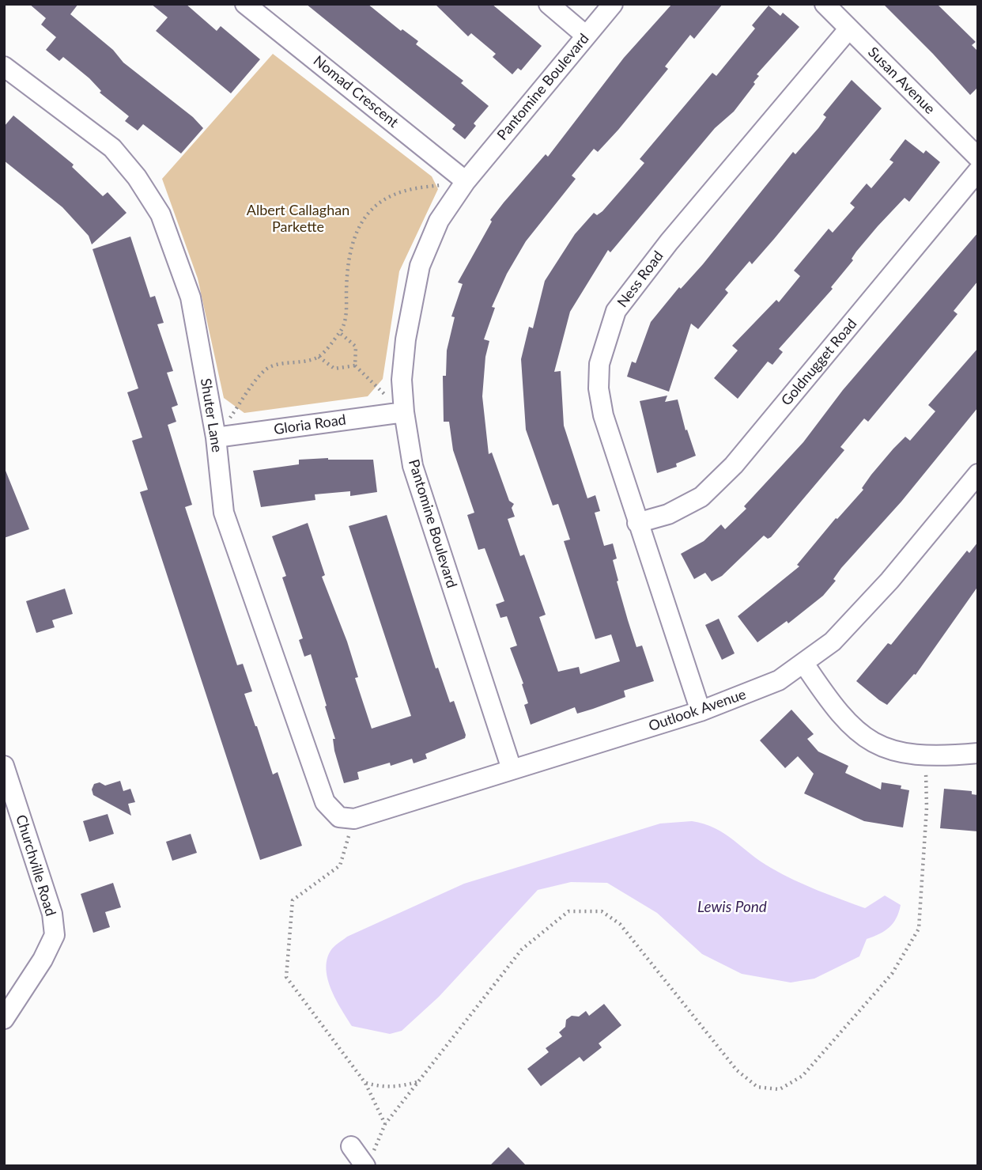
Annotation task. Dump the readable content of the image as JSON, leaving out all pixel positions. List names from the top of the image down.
{
  "streets": {
    "street": [
      "Susan Avenue",
      "Pantomine Boulevard",
      "Nomad Crescent",
      "Ness Road",
      "Goldnugget Road",
      "Shuter Lane",
      "Gloria Road",
      "Outlook Avenue",
      "Churchville Road"
    ]
  },
  "crossings": [
    ["Susan Avenue", "Ness Road"],
    ["Pantomine Boulevard", "Nomad Crescent"],
    ["Pantomine Boulevard", "Gloria Road"],
    ["Pantomine Boulevard", "Outlook Avenue"],
    ["Ness Road", "Goldnugget Road"],
    ["Ness Road", "Outlook Avenue"],
    ["Shuter Lane", "Gloria Road"],
    ["Shuter Lane", "Outlook Avenue"]
  ],
  "water": ["Lewis Pond"],
  "parks": ["Albert Callaghan Parkette"]
}
